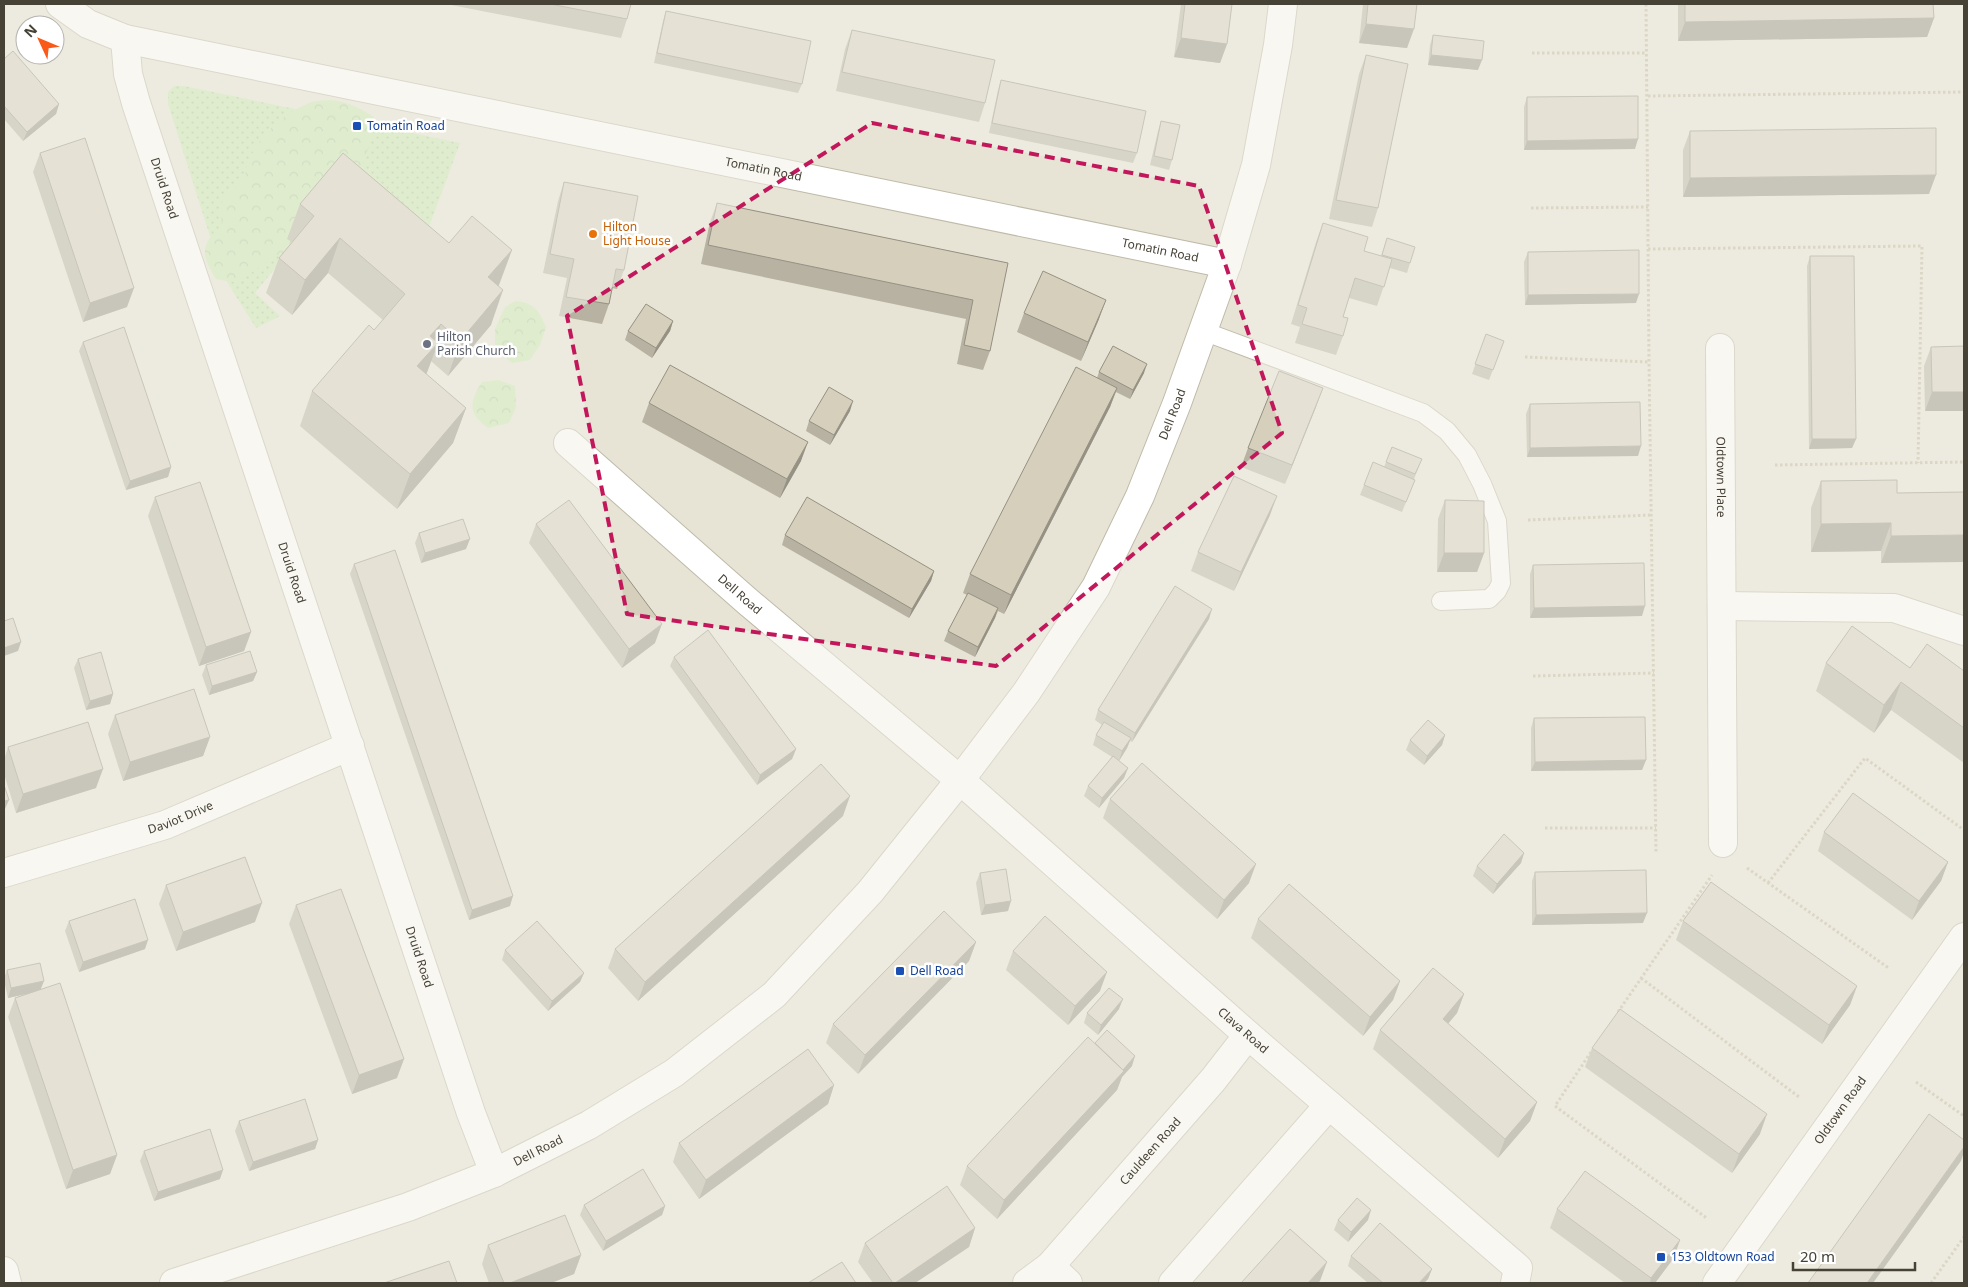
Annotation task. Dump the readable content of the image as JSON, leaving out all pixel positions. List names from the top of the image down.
{
  "streets": {
    "street": [
      "Tomatin Road",
      "Druid Road",
      "Dell Road",
      "Oldtown Place",
      "Daviot Drive",
      "Clava Road",
      "Oldtown Road",
      "Cauldeen Road"
    ]
  },
  "crossings": [
    ["Tomatin Road", "Druid Road"],
    ["Tomatin Road", "Dell Road"],
    ["Druid Road", "Dell Road"],
    ["Druid Road", "Daviot Drive"],
    ["Dell Road", "Clava Road"],
    ["Clava Road", "Cauldeen Road"]
  ],
  "places": {
    "transit": ["Tomatin Road", "Dell Road", "153 Oldtown Road"],
    "other": ["Hilton Light House", "Hilton Parish Church"]
  },
  "scale_bar": "20 m",
  "north": "top left"
}
